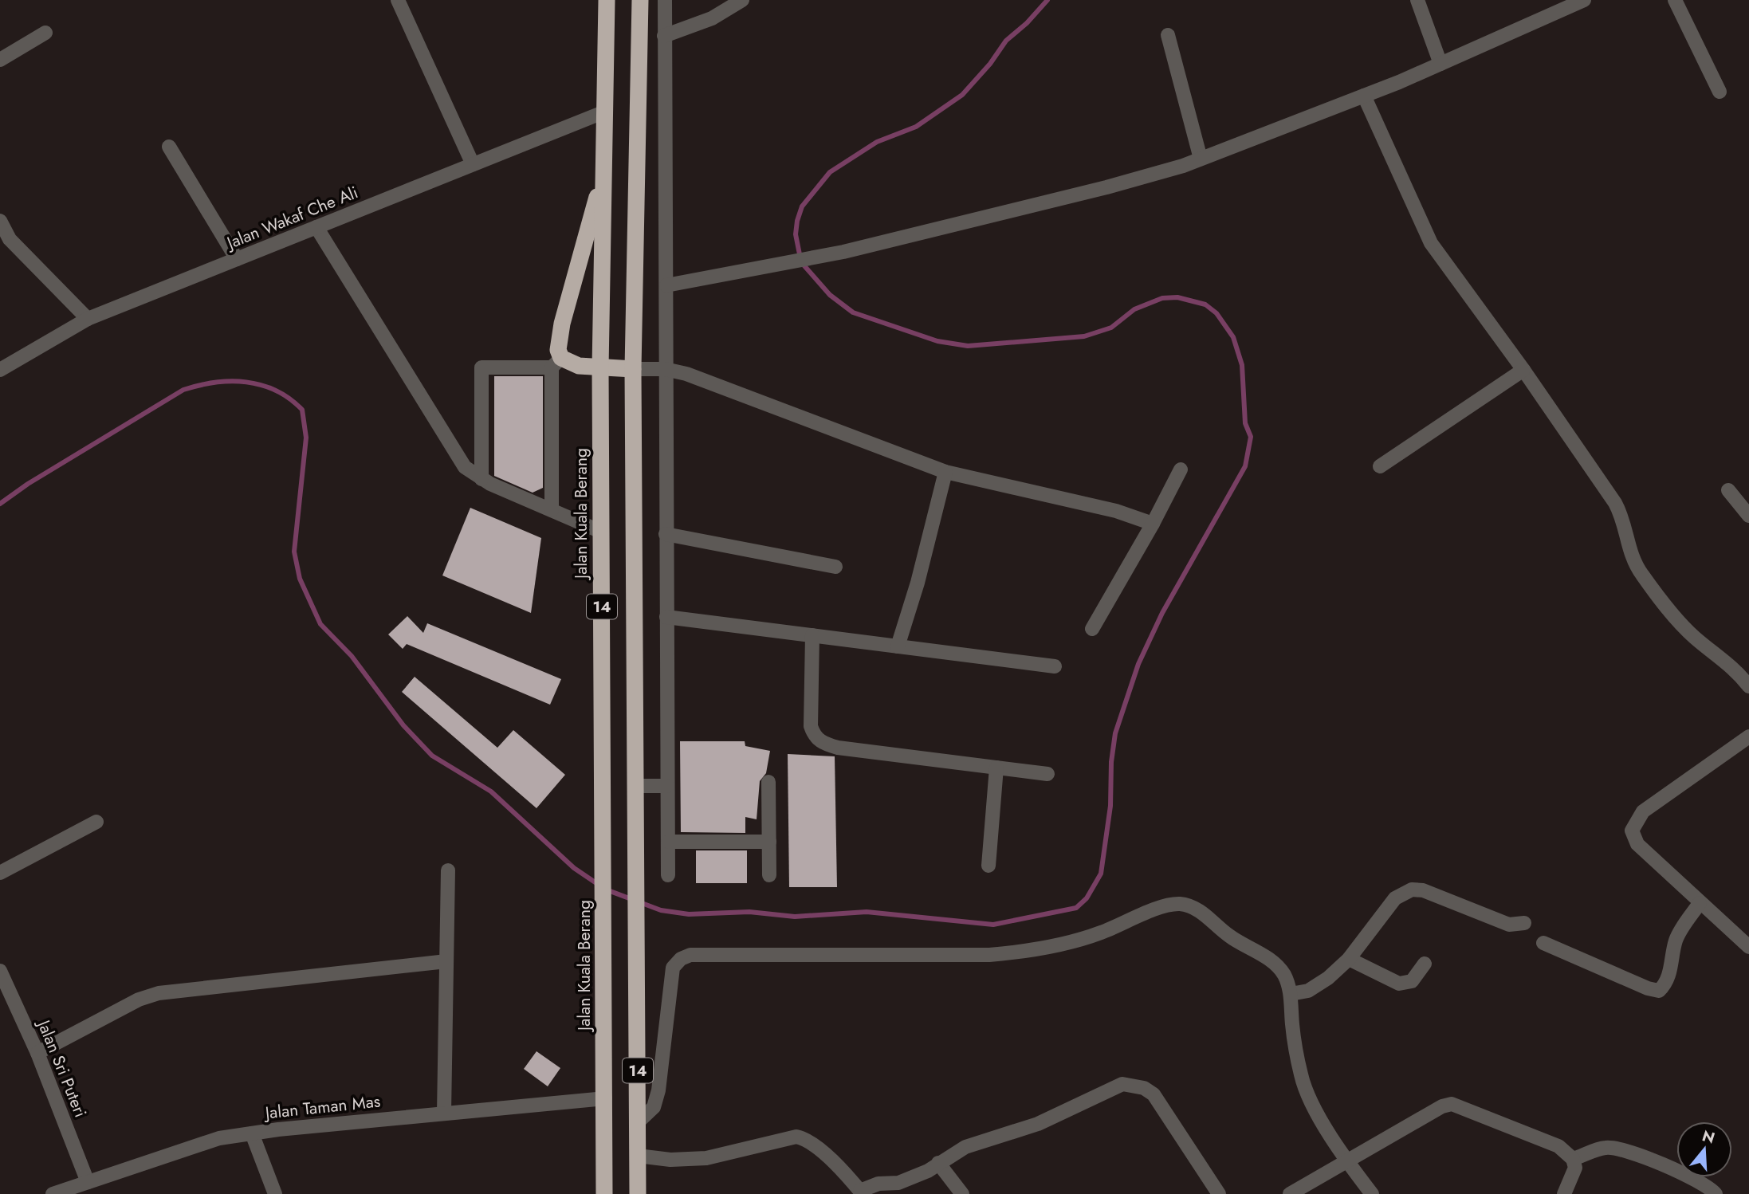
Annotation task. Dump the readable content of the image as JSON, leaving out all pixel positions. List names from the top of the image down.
{
  "streets": {
    "highway": ["Jalan Kuala Berang", "14"],
    "street": ["Jalan Wakaf Che Ali", "Jalan Sri Puteri", "Jalan Taman Mas"]
  },
  "crossings": [
    ["Jalan Wakaf Che Ali", "Jalan Kuala Berang"],
    ["Jalan Kuala Berang", "Jalan Taman Mas"],
    ["Jalan Sri Puteri", "Jalan Taman Mas"]
  ],
  "north": "top"
}
